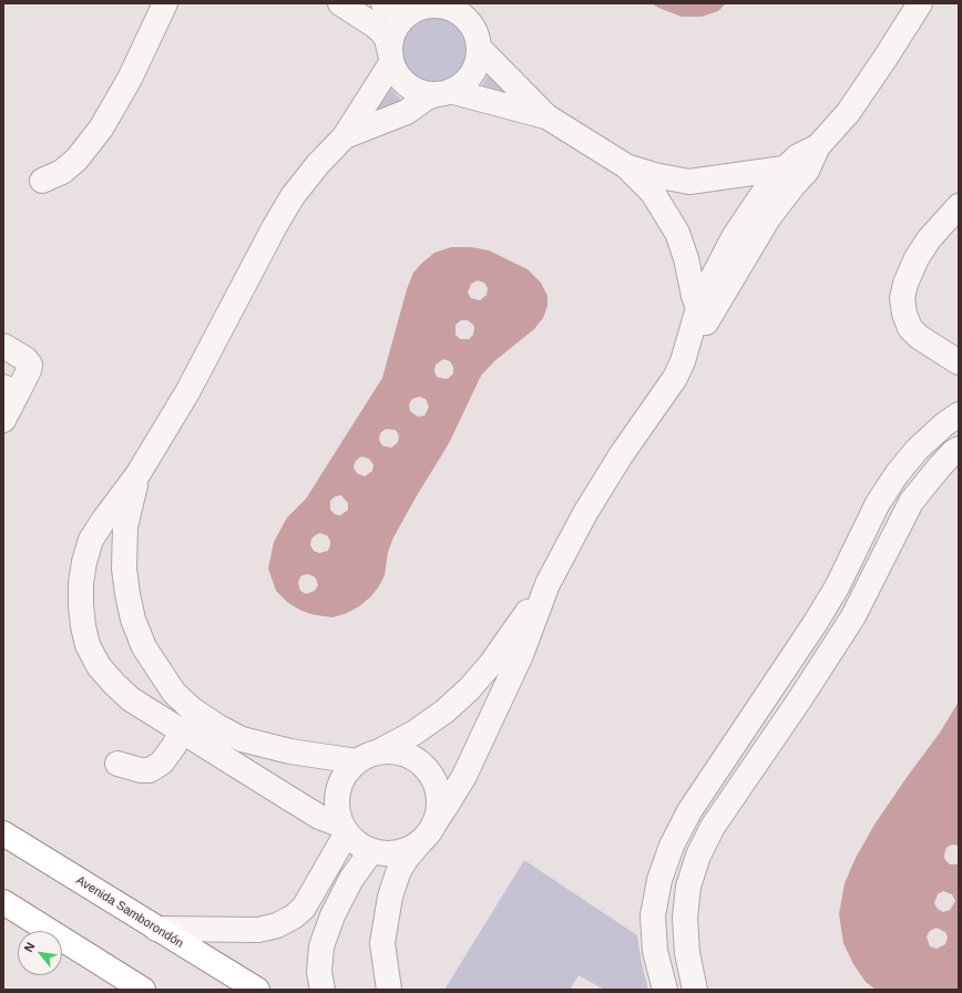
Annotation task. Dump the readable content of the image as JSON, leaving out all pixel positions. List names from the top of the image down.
{
  "streets": {
    "highway": ["Avenida Samborondón"]
  },
  "north": "top left"
}
